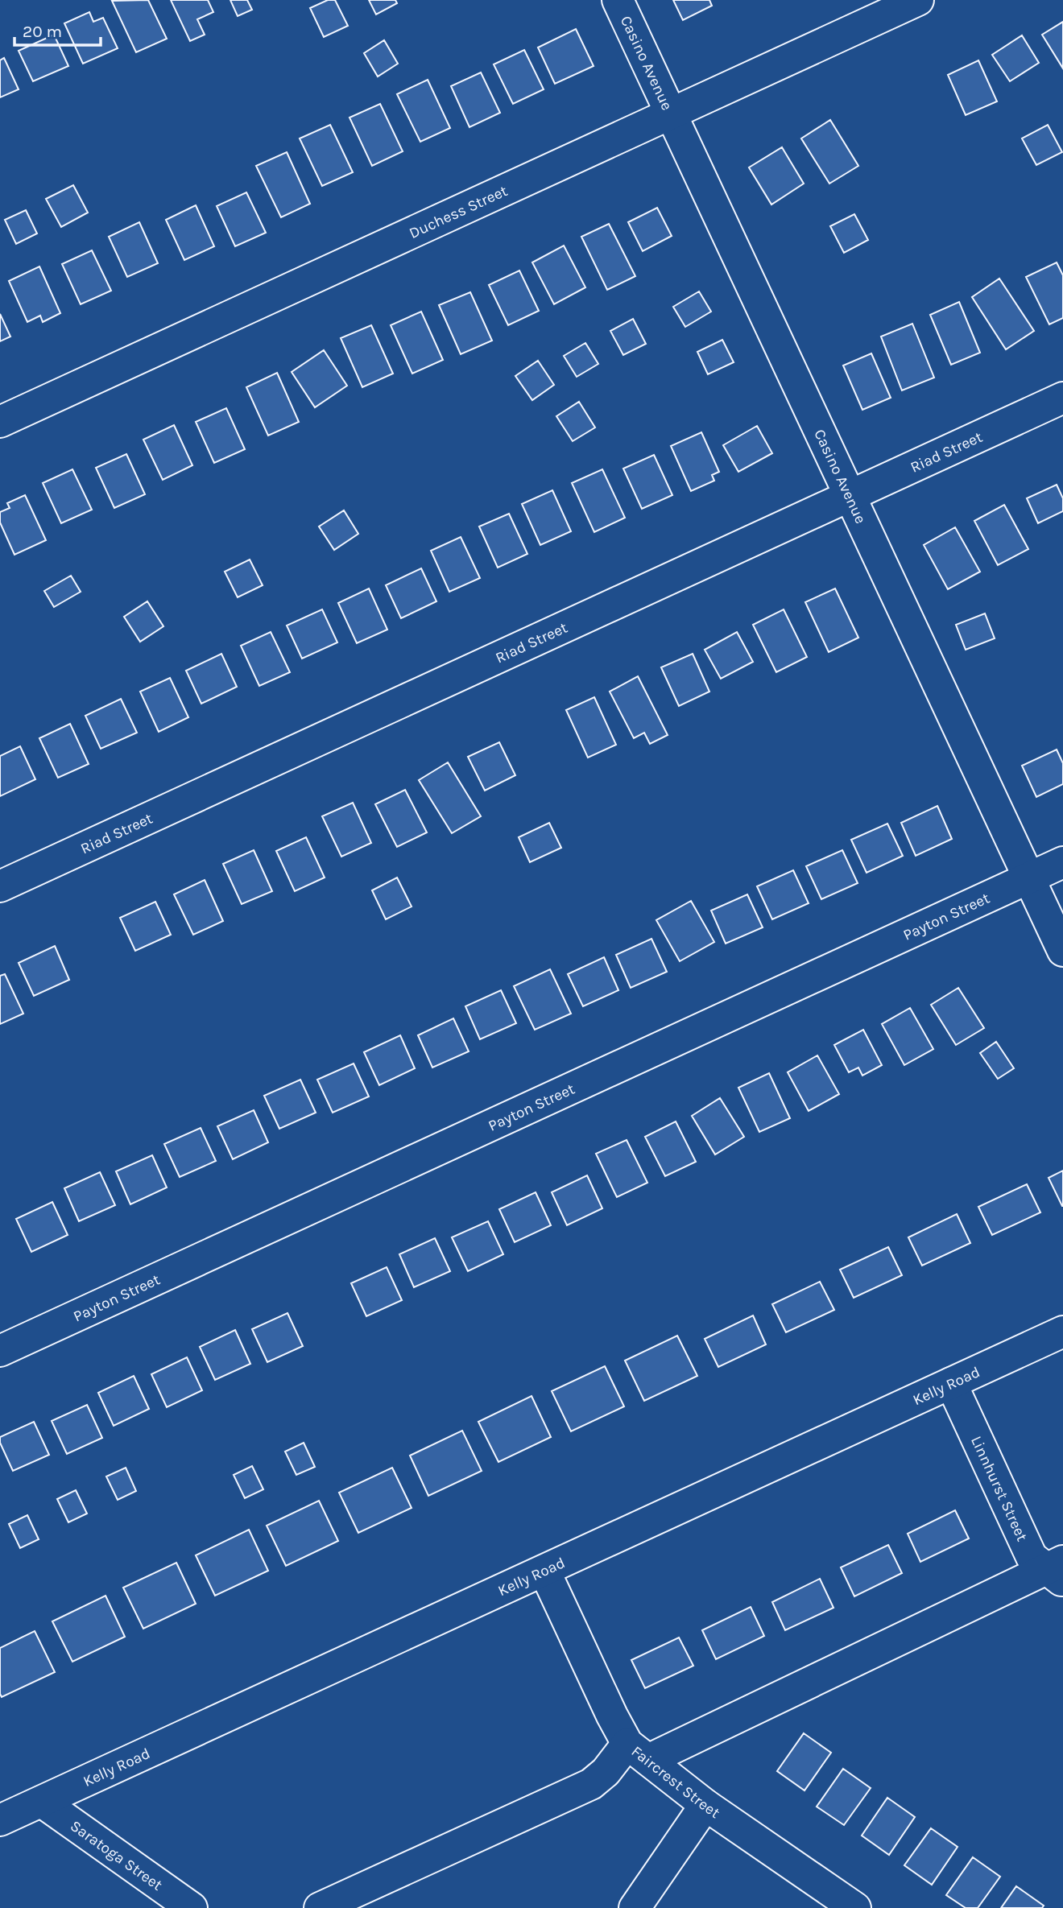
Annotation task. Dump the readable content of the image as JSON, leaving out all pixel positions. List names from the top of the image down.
{
  "streets": {
    "street": [
      "Casino Avenue",
      "Duchess Street",
      "Riad Street",
      "Payton Street",
      "Kelly Road",
      "Linnhurst Street",
      "Faircrest Street",
      "Saratoga Street"
    ]
  },
  "crossings": [
    ["Casino Avenue", "Duchess Street"],
    ["Casino Avenue", "Riad Street"],
    ["Casino Avenue", "Payton Street"],
    ["Kelly Road", "Linnhurst Street"],
    ["Kelly Road", "Faircrest Street"],
    ["Kelly Road", "Saratoga Street"]
  ],
  "scale_bar": "20 m"
}
